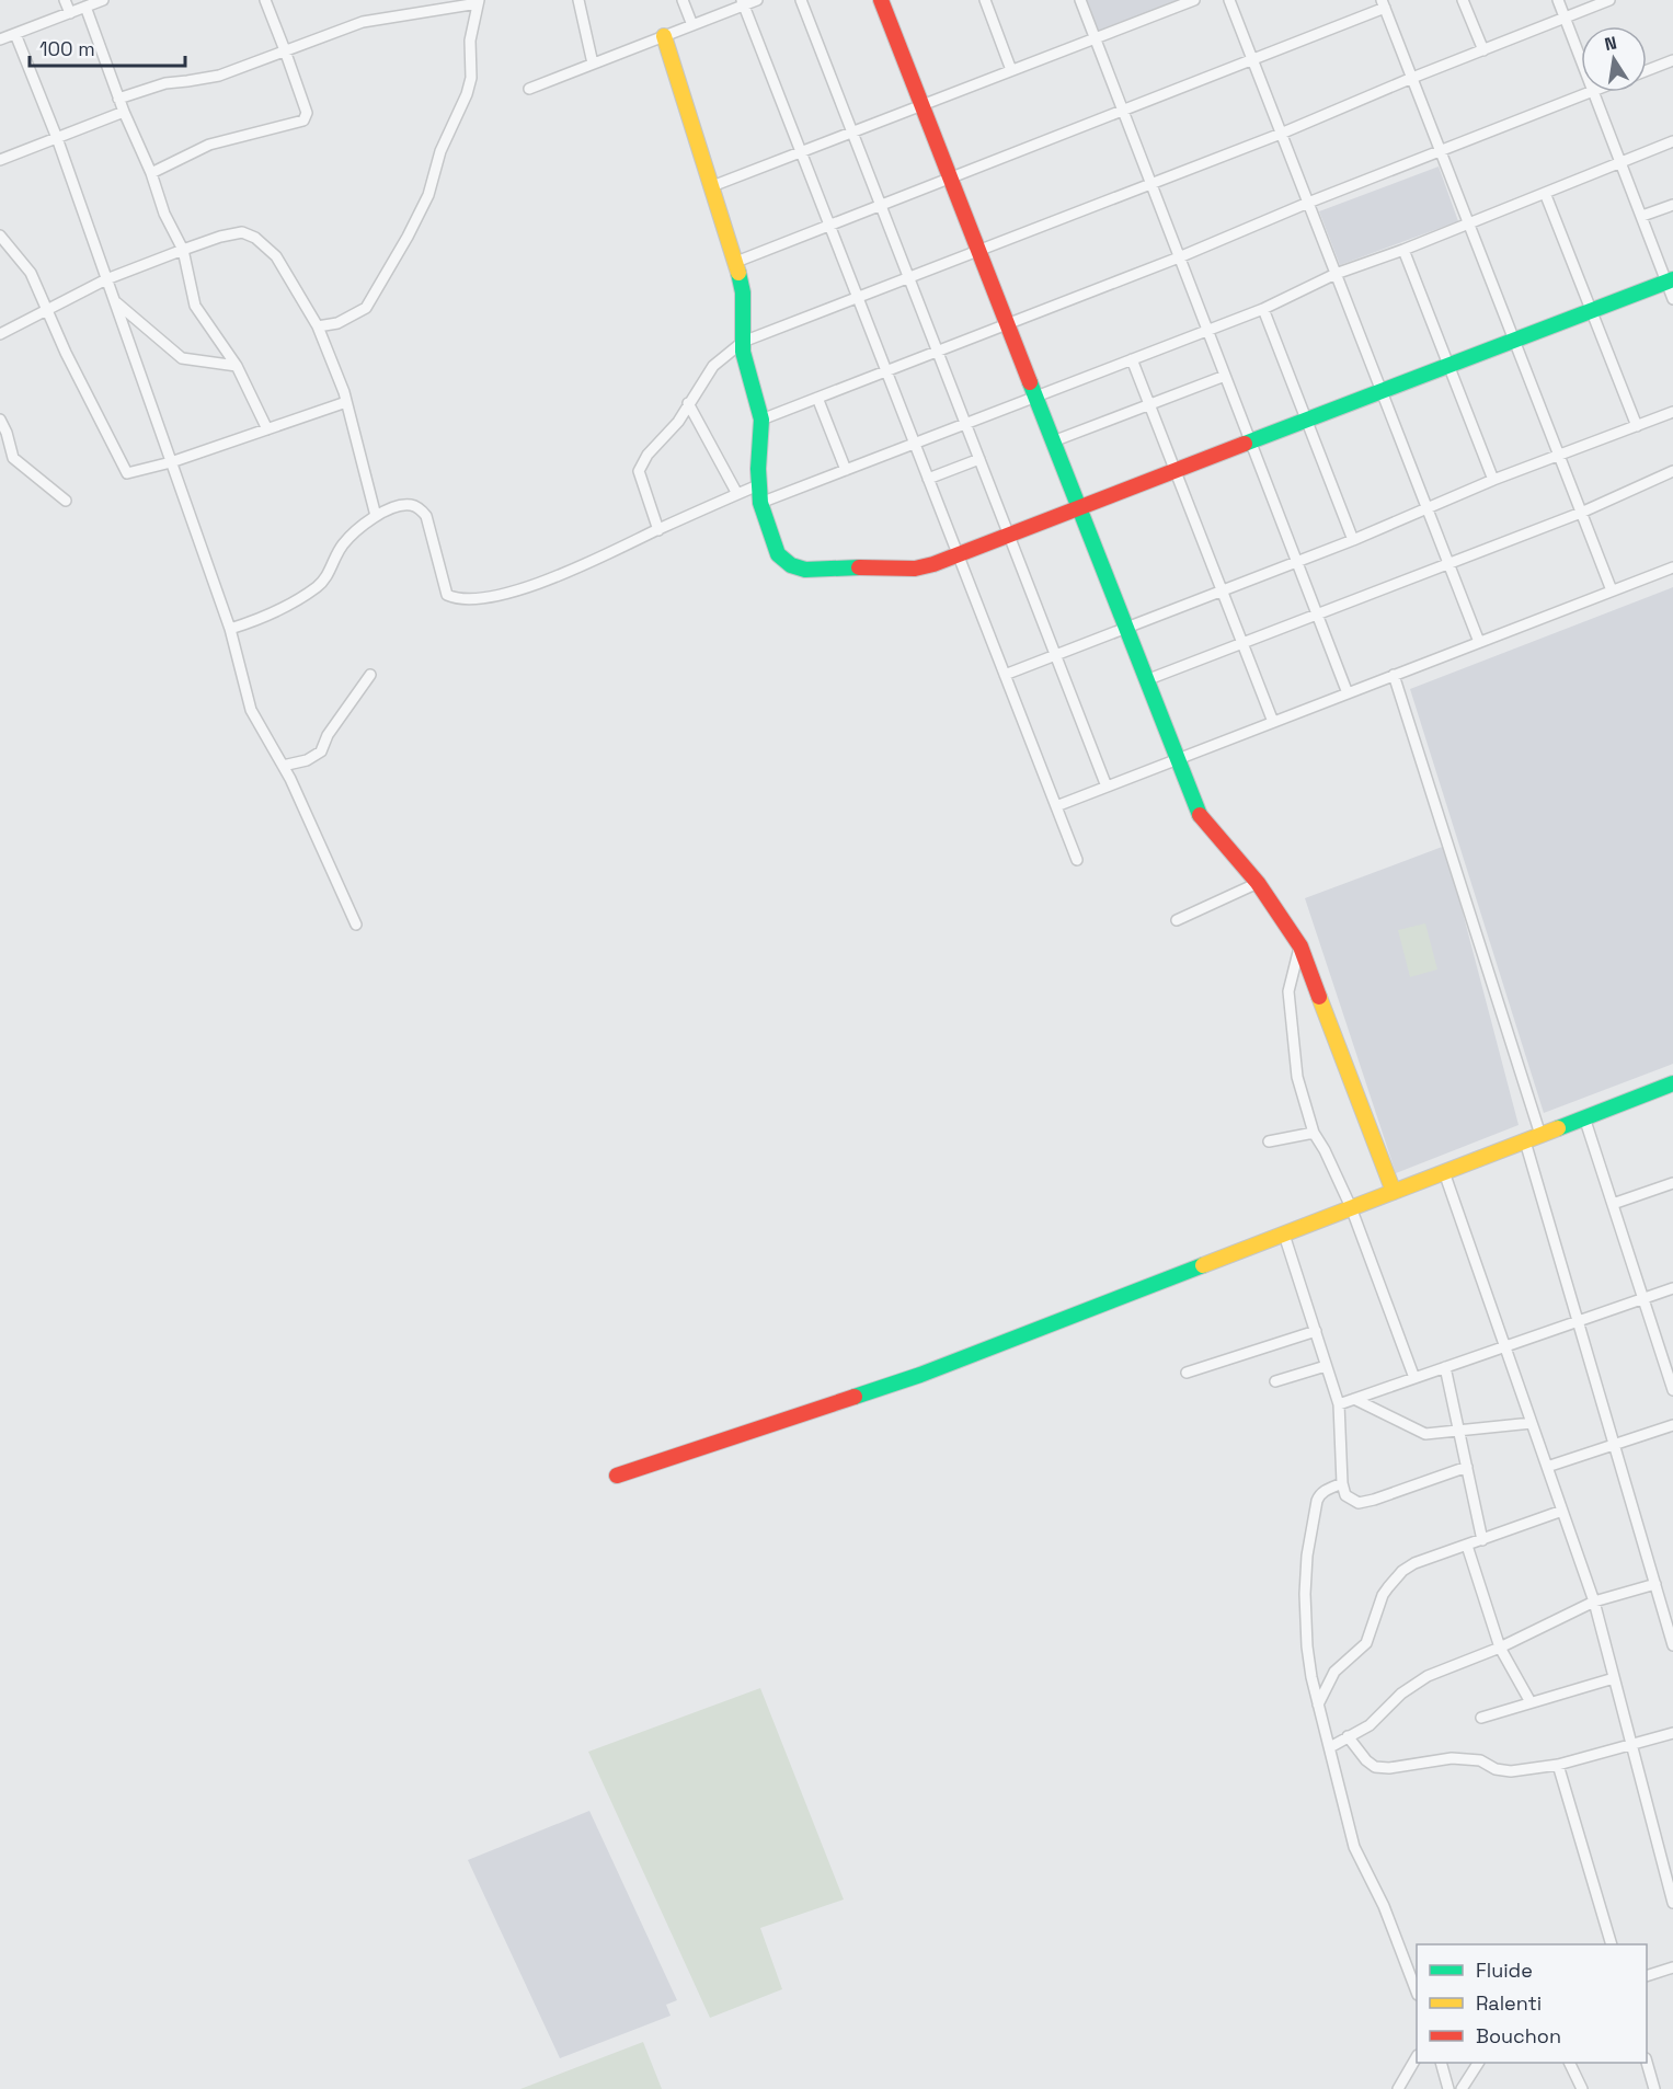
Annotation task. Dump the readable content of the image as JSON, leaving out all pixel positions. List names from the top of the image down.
{
  "legend": ["Fluide", "Ralenti", "Bouchon"],
  "scale_bar": "100 m",
  "north": "top"
}
